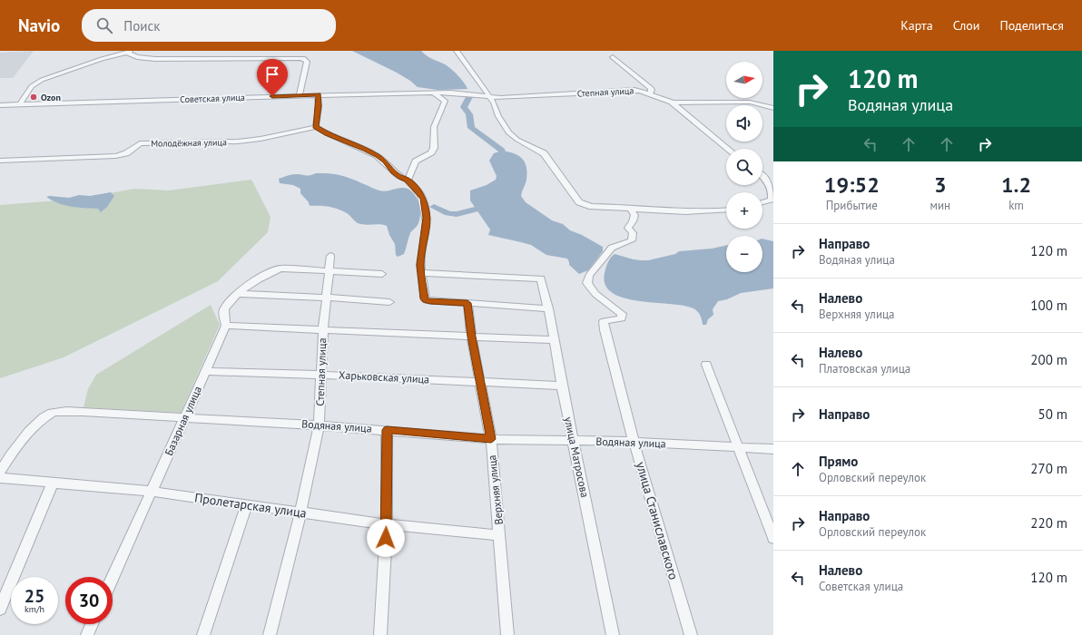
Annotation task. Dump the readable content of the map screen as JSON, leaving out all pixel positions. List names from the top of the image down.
{
  "streets": {
    "street": [
      "Степная улица",
      "Советская улица",
      "Молодёжная улица",
      "Харьковская улица",
      "Базарная улица",
      "Водяная улица",
      "улица Матросова",
      "Верхняя улица",
      "Пролетарская улица",
      "улица Станиславского"
    ]
  },
  "crossings": [
    ["Степная улица", "Советская улица"],
    ["Степная улица", "Харьковская улица"],
    ["Степная улица", "Базарная улица"],
    ["Степная улица", "Водяная улица"],
    ["Степная улица", "Пролетарская улица"],
    ["Харьковская улица", "Базарная улица"],
    ["Харьковская улица", "улица Матросова"],
    ["Харьковская улица", "Верхняя улица"],
    ["Базарная улица", "Водяная улица"],
    ["Базарная улица", "Пролетарская улица"],
    ["Водяная улица", "улица Матросова"],
    ["Водяная улица", "Верхняя улица"],
    ["Водяная улица", "улица Станиславского"],
    ["Верхняя улица", "Пролетарская улица"]
  ],
  "places": ["Ozon"],
  "north": "right",
  "page": {
    "header": "Navio",
    "search": "Поиск",
    "nav": ["Карта", "Слои", "Поделиться"],
    "turn": ["120 m", "Водяная улица"],
    "map_buttons": ["+", "−"],
    "eta": [
      "19:52",
      "Прибытие",
      "3",
      "мин",
      "1.2",
      "km"
    ],
    "list": [
      {
        "name": "Направо",
        "note": "Водяная улица",
        "value": "120 m"
      },
      {
        "name": "Налево",
        "note": "Верхняя улица",
        "value": "100 m"
      },
      {
        "name": "Налево",
        "note": "Платовская улица",
        "value": "200 m"
      },
      {
        "name": "Направо",
        "value": "50 m"
      },
      {
        "name": "Прямо",
        "note": "Орловский переулок",
        "value": "270 m"
      },
      {
        "name": "Направо",
        "note": "Орловский переулок",
        "value": "220 m"
      },
      {
        "name": "Налево",
        "note": "Советская улица",
        "value": "120 m"
      }
    ],
    "speed": "25 km/h",
    "limit": "30"
  }
}
